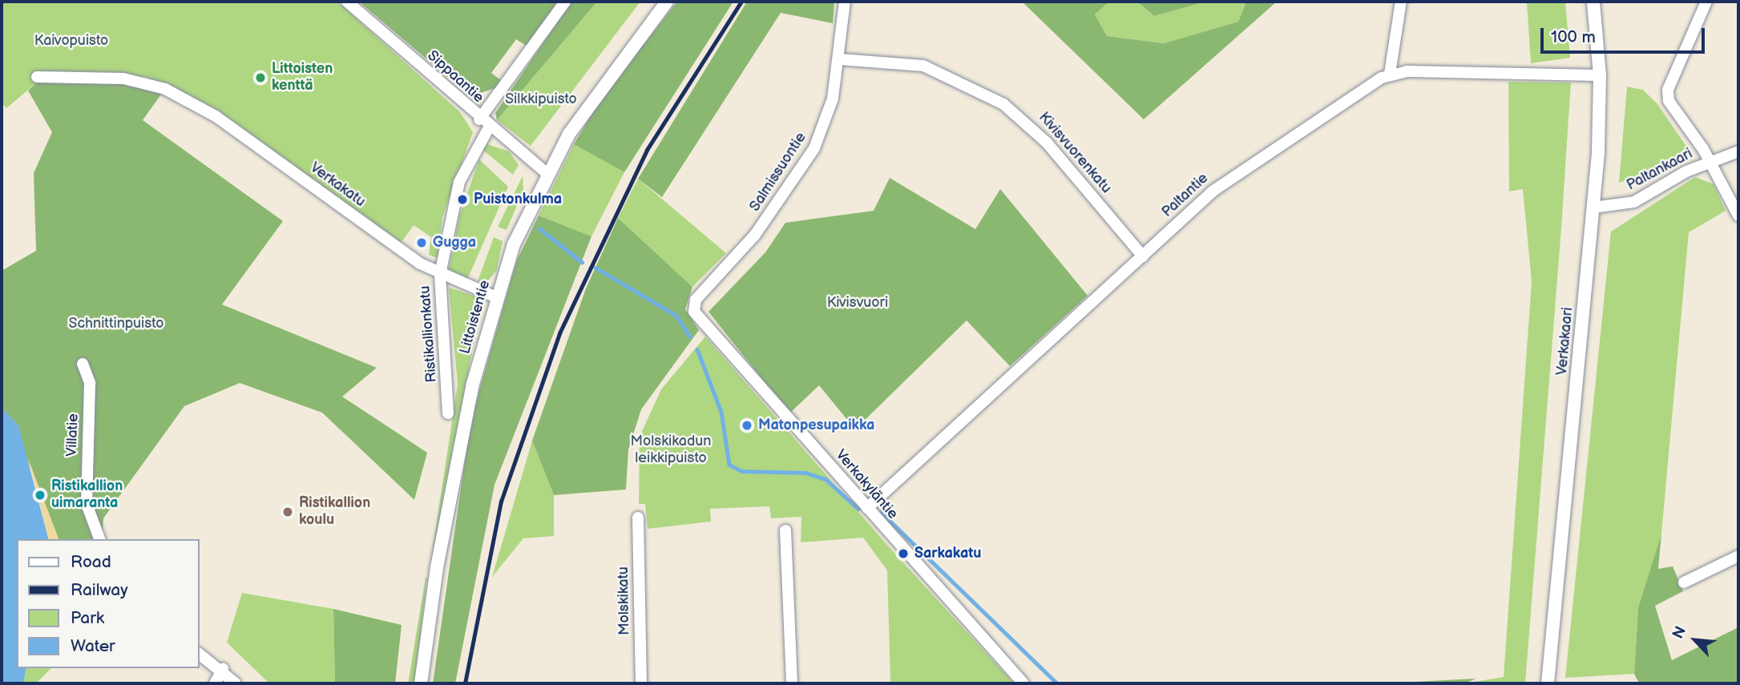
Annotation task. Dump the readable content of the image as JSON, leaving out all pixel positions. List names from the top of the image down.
{
  "streets": {
    "street": [
      "Sippaantie",
      "Kivisvuorenkatu",
      "Paltankaari",
      "Salmissuontie",
      "Verkakatu",
      "Paltantie",
      "Littoistentie",
      "Ristikallionkatu",
      "Verkakaari",
      "Villatie",
      "Verkakyläntie",
      "Molskikatu"
    ]
  },
  "crossings": [
    ["Sippaantie", "Littoistentie"],
    ["Sippaantie", "Ristikallionkatu"],
    ["Kivisvuorenkatu", "Salmissuontie"],
    ["Kivisvuorenkatu", "Paltantie"],
    ["Paltankaari", "Verkakaari"],
    ["Salmissuontie", "Verkakyläntie"],
    ["Verkakatu", "Littoistentie"],
    ["Verkakatu", "Ristikallionkatu"],
    ["Paltantie", "Verkakyläntie"]
  ],
  "parks": [
    "Kaivopuisto",
    "Silkkipuisto",
    "Kivisvuori",
    "Schnittinpuisto",
    "Molskikadun leikkipuisto"
  ],
  "places": [
    "Littoisten kenttä",
    "Puistonkulma",
    "Gugga",
    "Matonpesupaikka",
    "Ristikallion uimaranta",
    "Ristikallion koulu",
    "Sarkakatu"
  ],
  "legend": [
    "Road",
    "Railway",
    "Park",
    "Water"
  ],
  "scale_bar": "100 m",
  "north": "top left"
}
